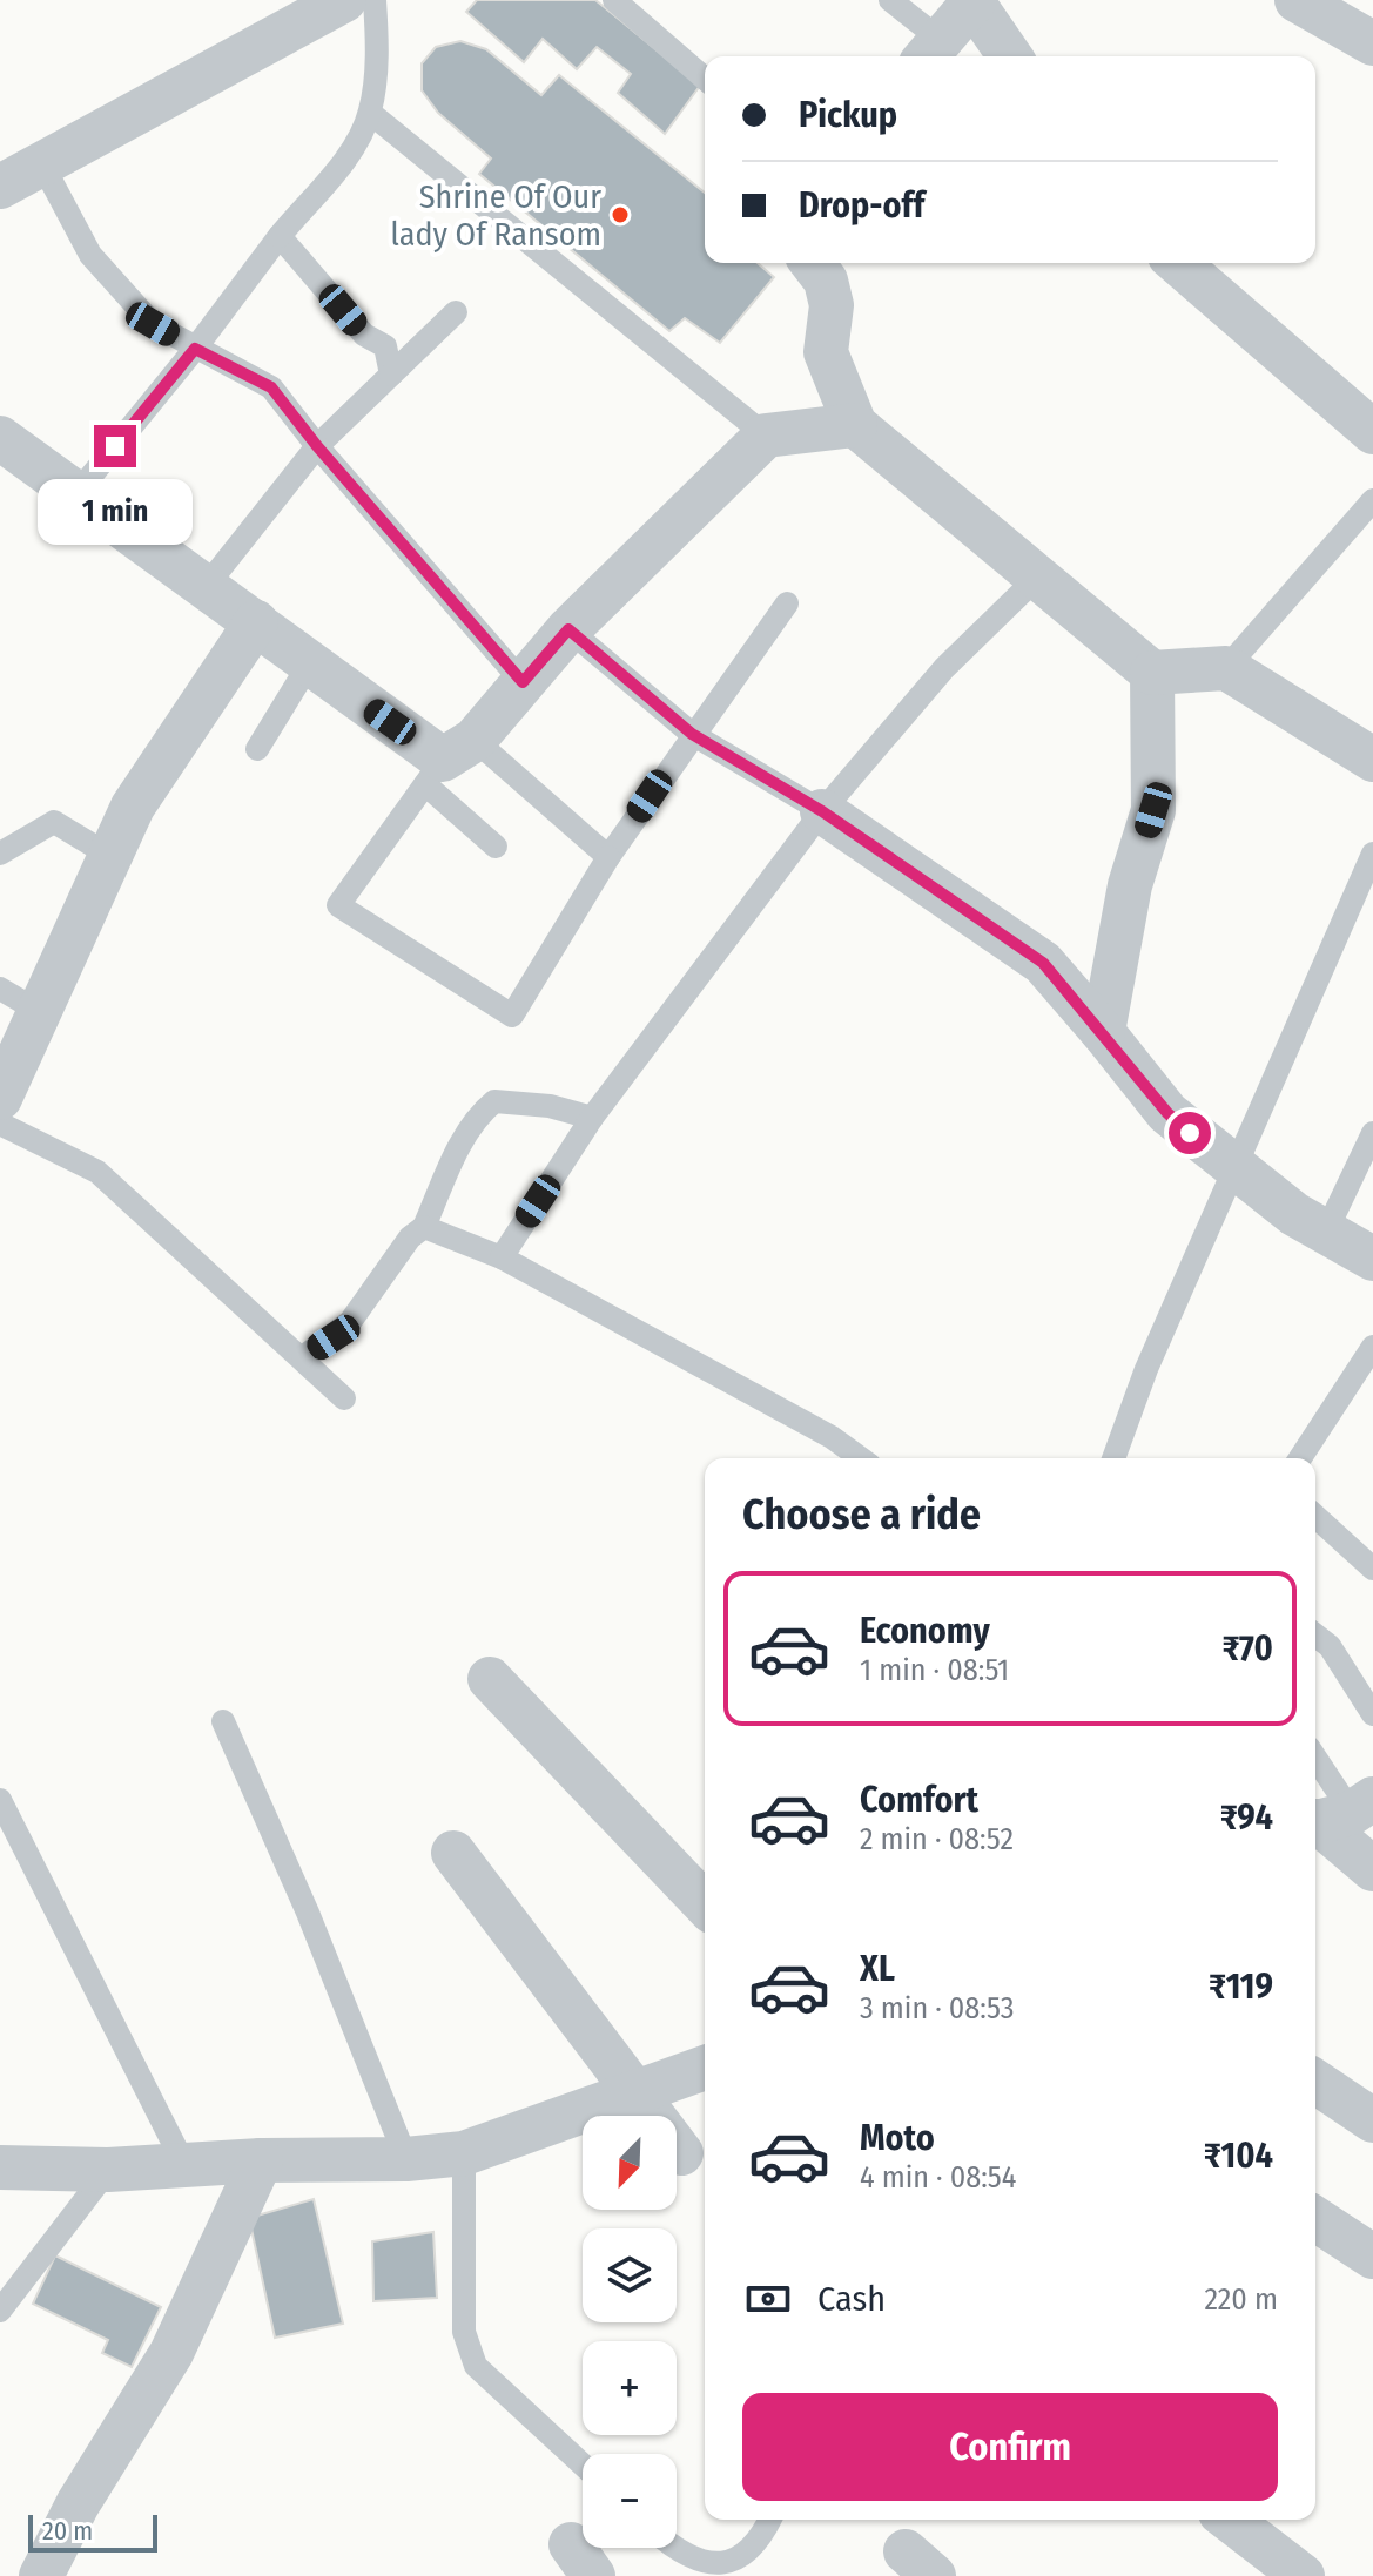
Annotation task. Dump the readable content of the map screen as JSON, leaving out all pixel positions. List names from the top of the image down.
{
  "places": ["Shrine Of Our lady Of Ransom"],
  "scale_bar": "20 m",
  "north": "bottom left",
  "page": {
    "banner": ["Pickup", "Drop-off"],
    "bubble": "1 min",
    "heading": "Choose a ride",
    "list": [
      {
        "name": "Economy",
        "note": "1 min · 08:51",
        "value": "₹70"
      },
      {
        "name": "Comfort",
        "note": "2 min · 08:52",
        "value": "₹94"
      },
      {
        "name": "XL",
        "note": "3 min · 08:53",
        "value": "₹119"
      },
      {
        "name": "Moto",
        "note": "4 min · 08:54",
        "value": "₹104"
      }
    ],
    "map_buttons": ["+", "−"],
    "pay": ["Cash", "220 m"],
    "buttons": "Confirm",
    "scale": "20 m"
  }
}
